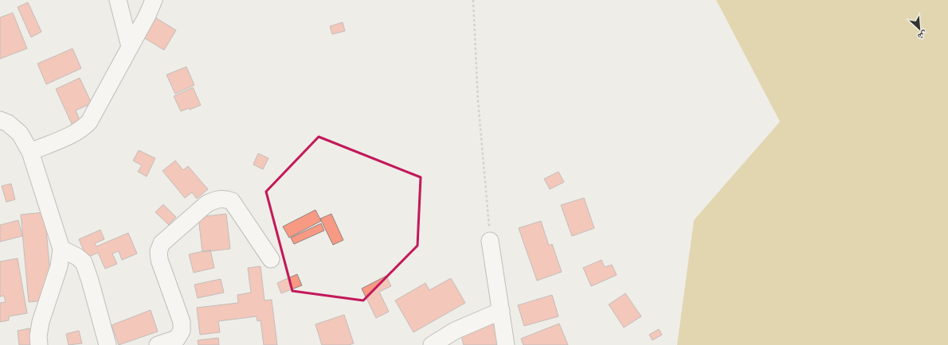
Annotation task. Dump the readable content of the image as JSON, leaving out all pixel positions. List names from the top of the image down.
{
  "north": "bottom right"
}
